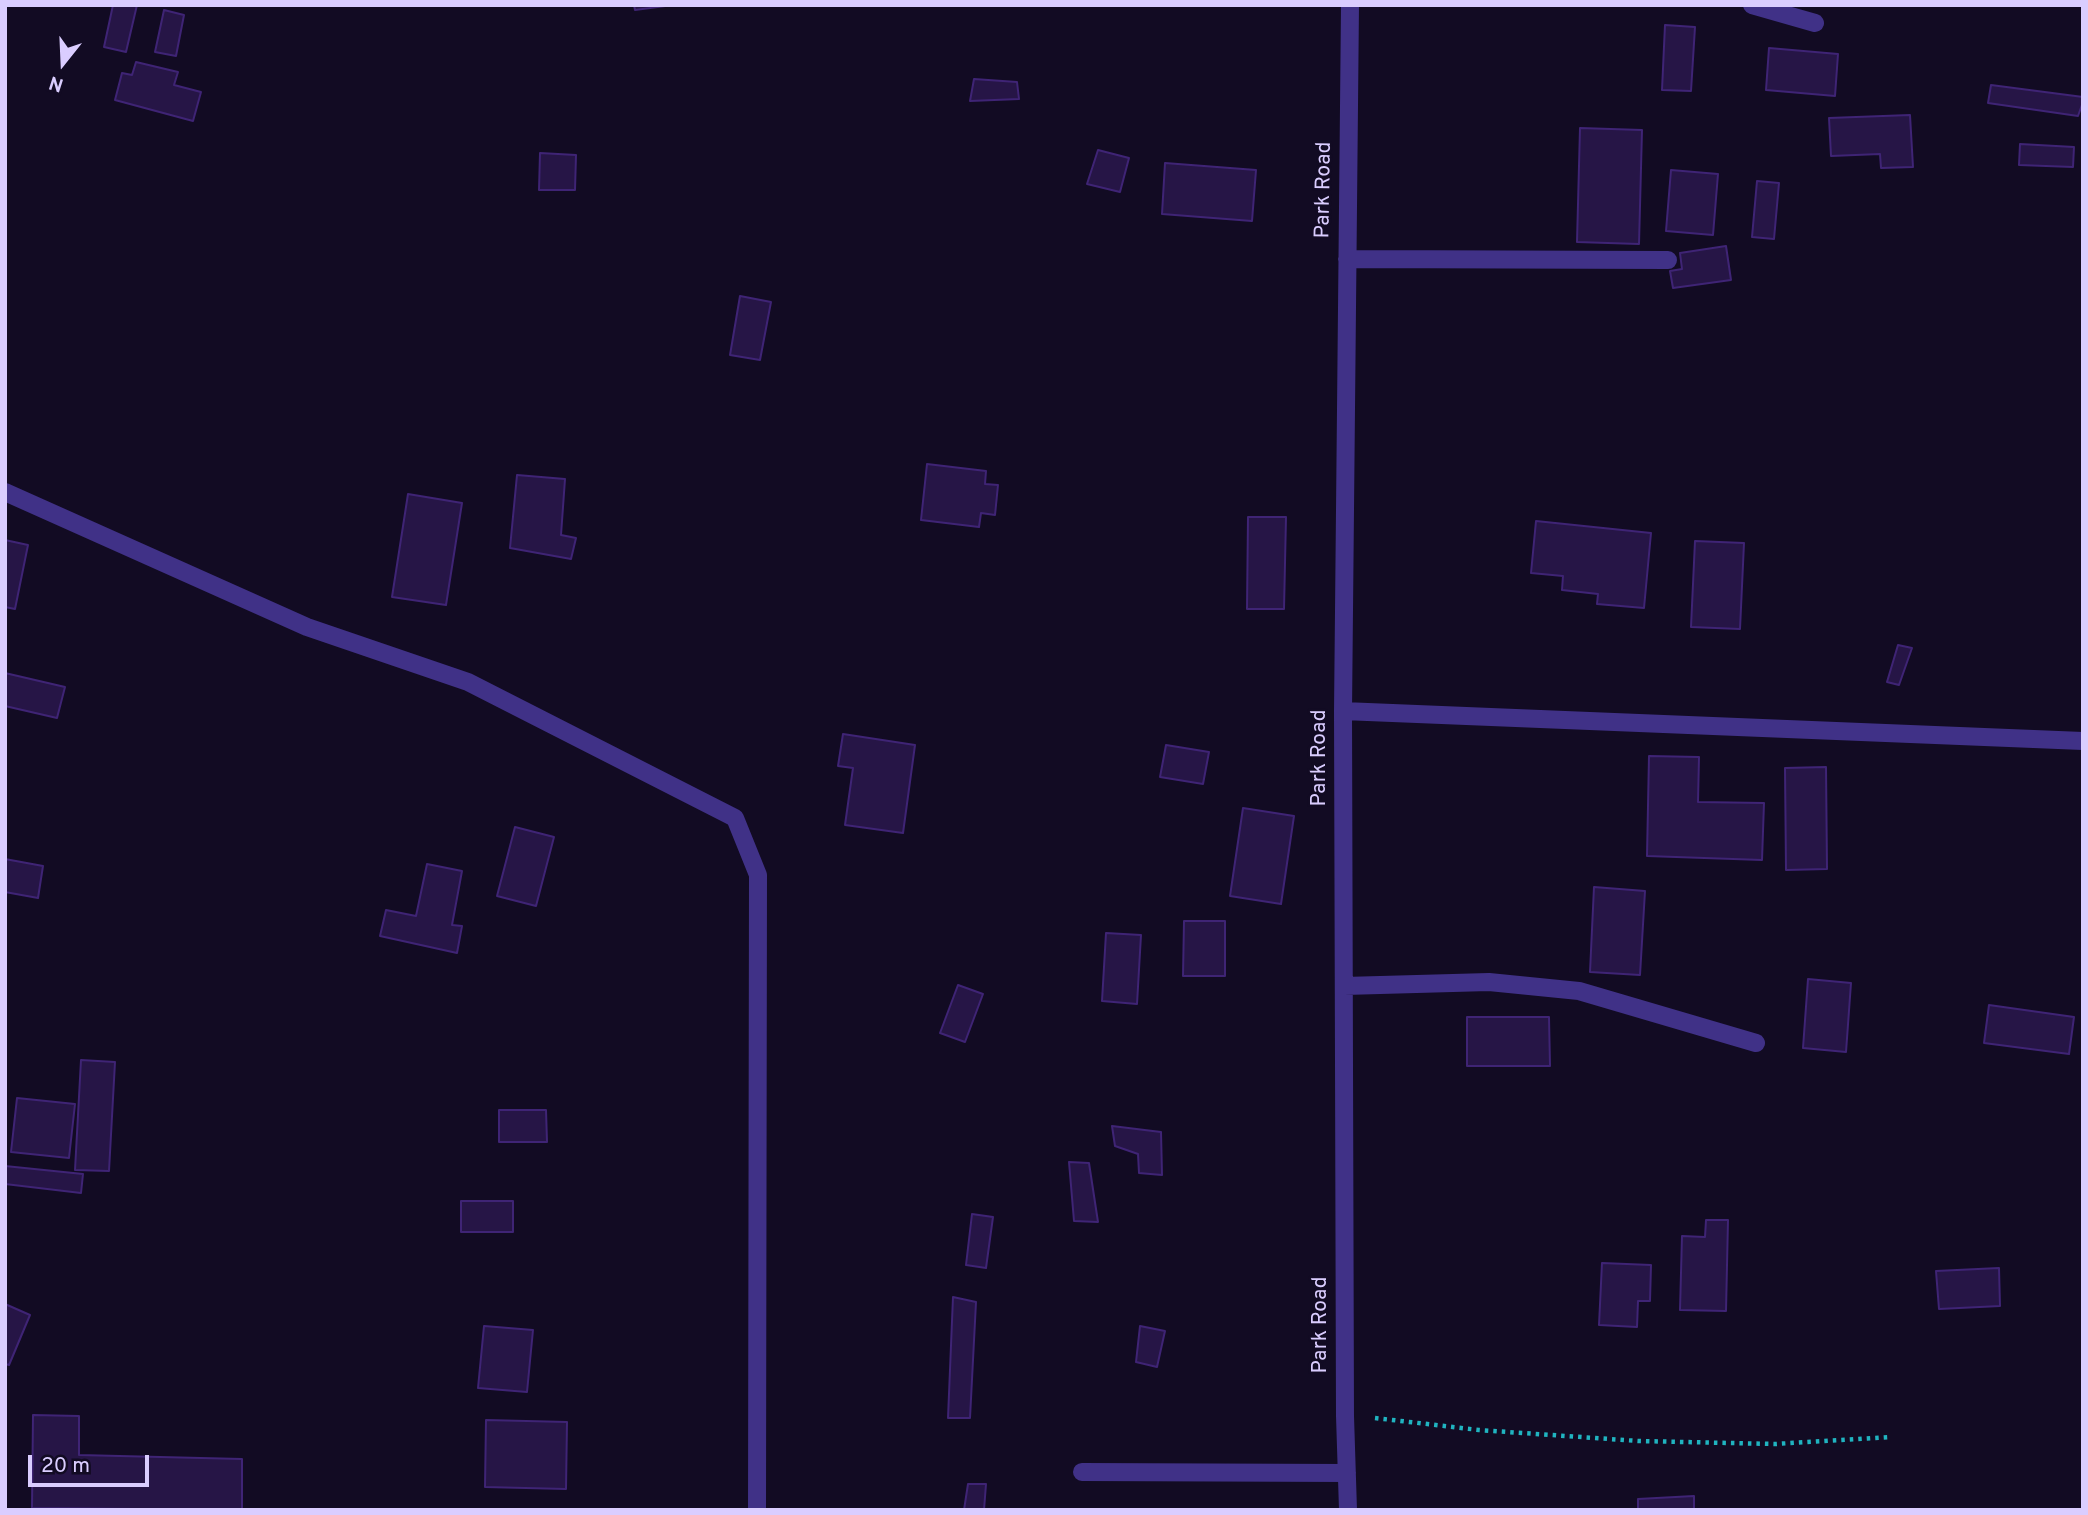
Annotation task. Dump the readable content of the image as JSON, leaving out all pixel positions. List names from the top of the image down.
{
  "streets": {
    "street": ["Park Road"]
  },
  "scale_bar": "20 m",
  "north": "bottom"
}
